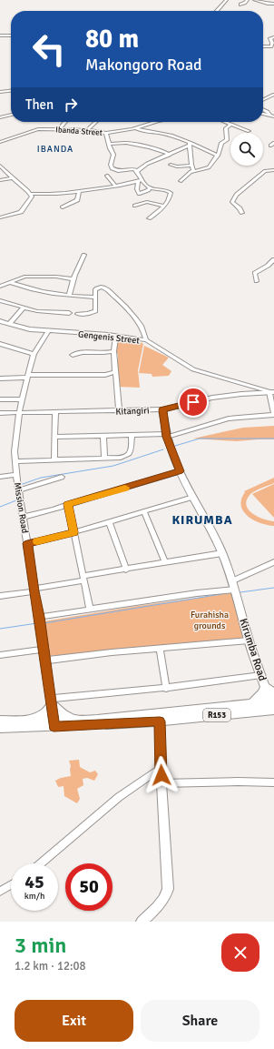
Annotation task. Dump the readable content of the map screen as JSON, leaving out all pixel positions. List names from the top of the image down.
{
  "streets": {
    "main road": ["Kitangiri", "Kirumba Road", "R153"],
    "street": ["Ibanda Street", "Gengenis Street", "Mission Road"]
  },
  "crossings": [
    ["Gengenis Street", "Kitangiri"],
    ["Kitangiri", "Mission Road"],
    ["Kitangiri", "Kirumba Road"],
    ["Mission Road", "R153"]
  ],
  "districts": ["IBANDA", "KIRUMBA"],
  "parks": ["Furahisha grounds"],
  "page": {
    "turn": ["80 m", "Makongoro Road"],
    "then": "Then",
    "speed": "45 km/h",
    "limit": "50",
    "heading": ["3 min", "1.2 km · 12:08"],
    "buttons": ["Exit", "Share"]
  }
}
